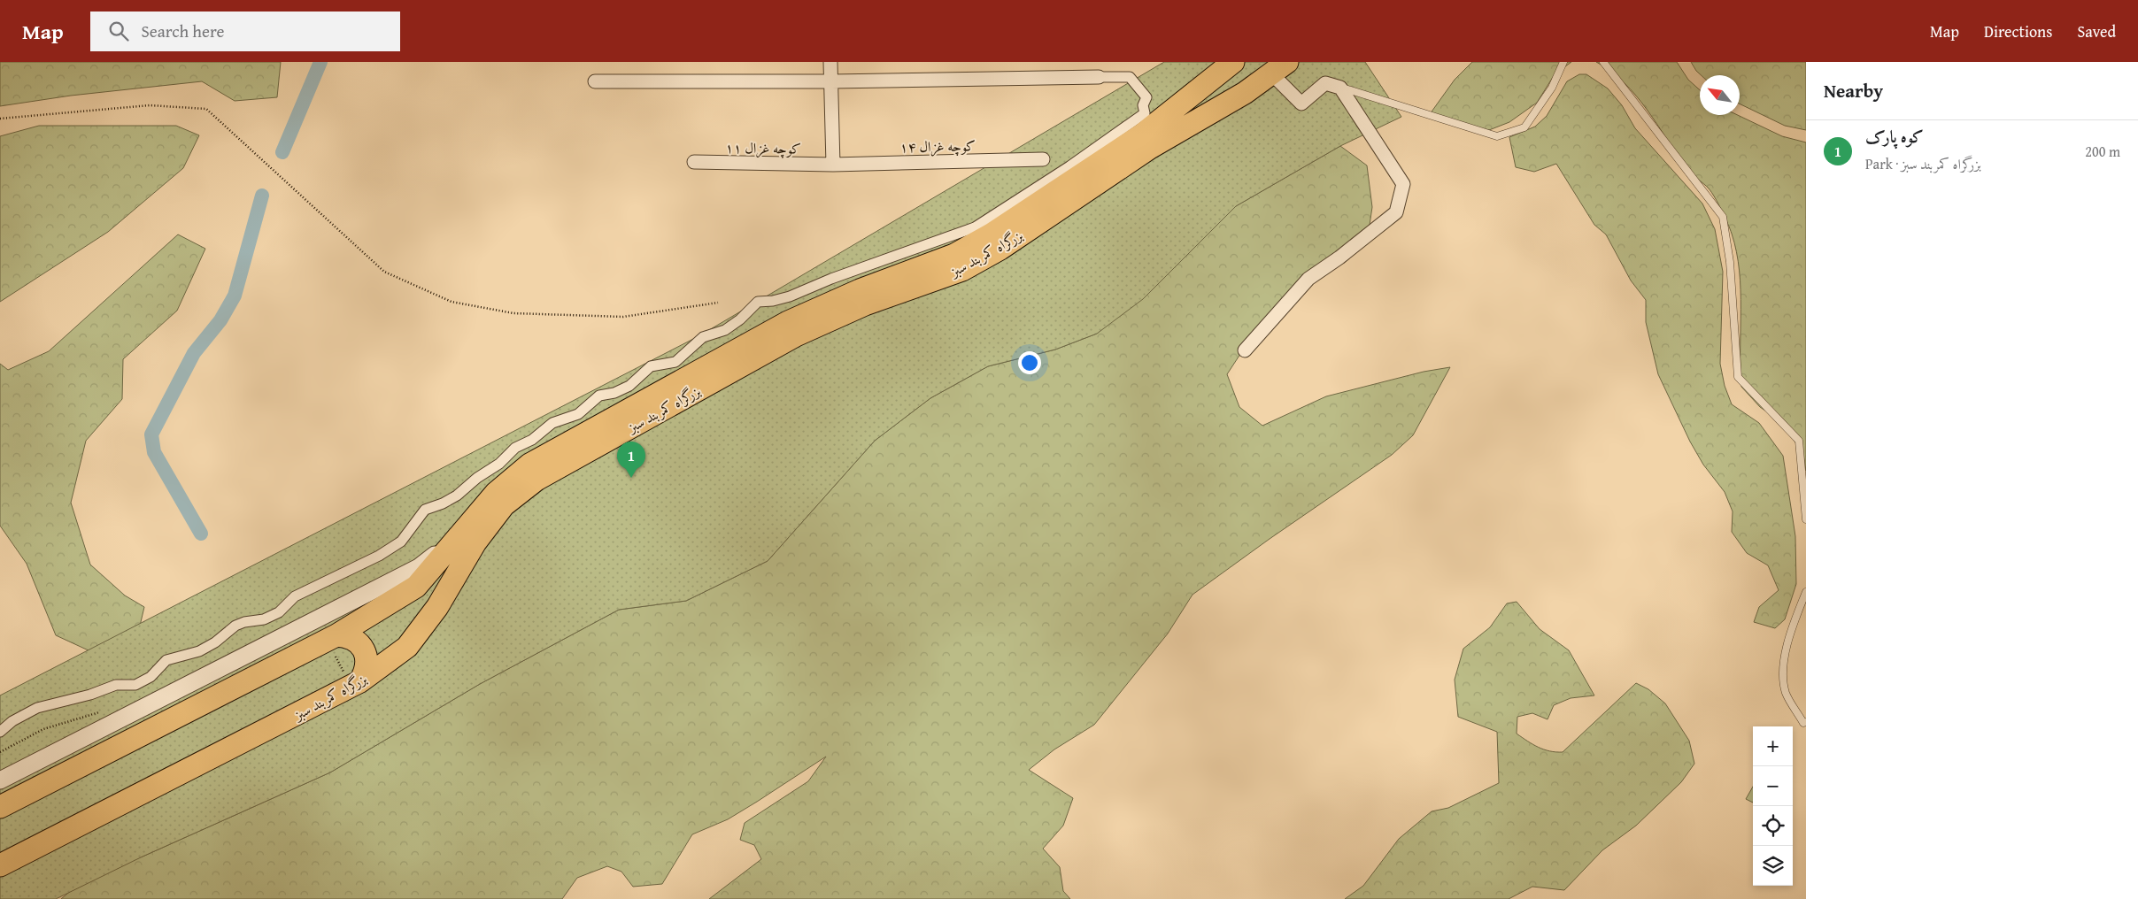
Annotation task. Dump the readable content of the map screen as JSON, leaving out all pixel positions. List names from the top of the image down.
{
  "streets": {
    "highway": ["بزرگراه کمربند سبز"],
    "street": ["کوچه غزال ۱۴", "کوچه غزال ۱۱"]
  },
  "crossings": [
    ["کوچه غزال ۱۴", "کوچه غزال ۱۱"]
  ],
  "north": "top left",
  "page": {
    "header": "Map",
    "search": "Search here",
    "nav": ["Map", "Directions", "Saved"],
    "heading": "Nearby",
    "list": [
      {
        "mark": "1",
        "name": "کوه پارک",
        "note": "Park · بزرگراه کمربند سبز",
        "value": "200 m"
      }
    ],
    "pins": "1",
    "map_buttons": ["+", "−"]
  }
}
